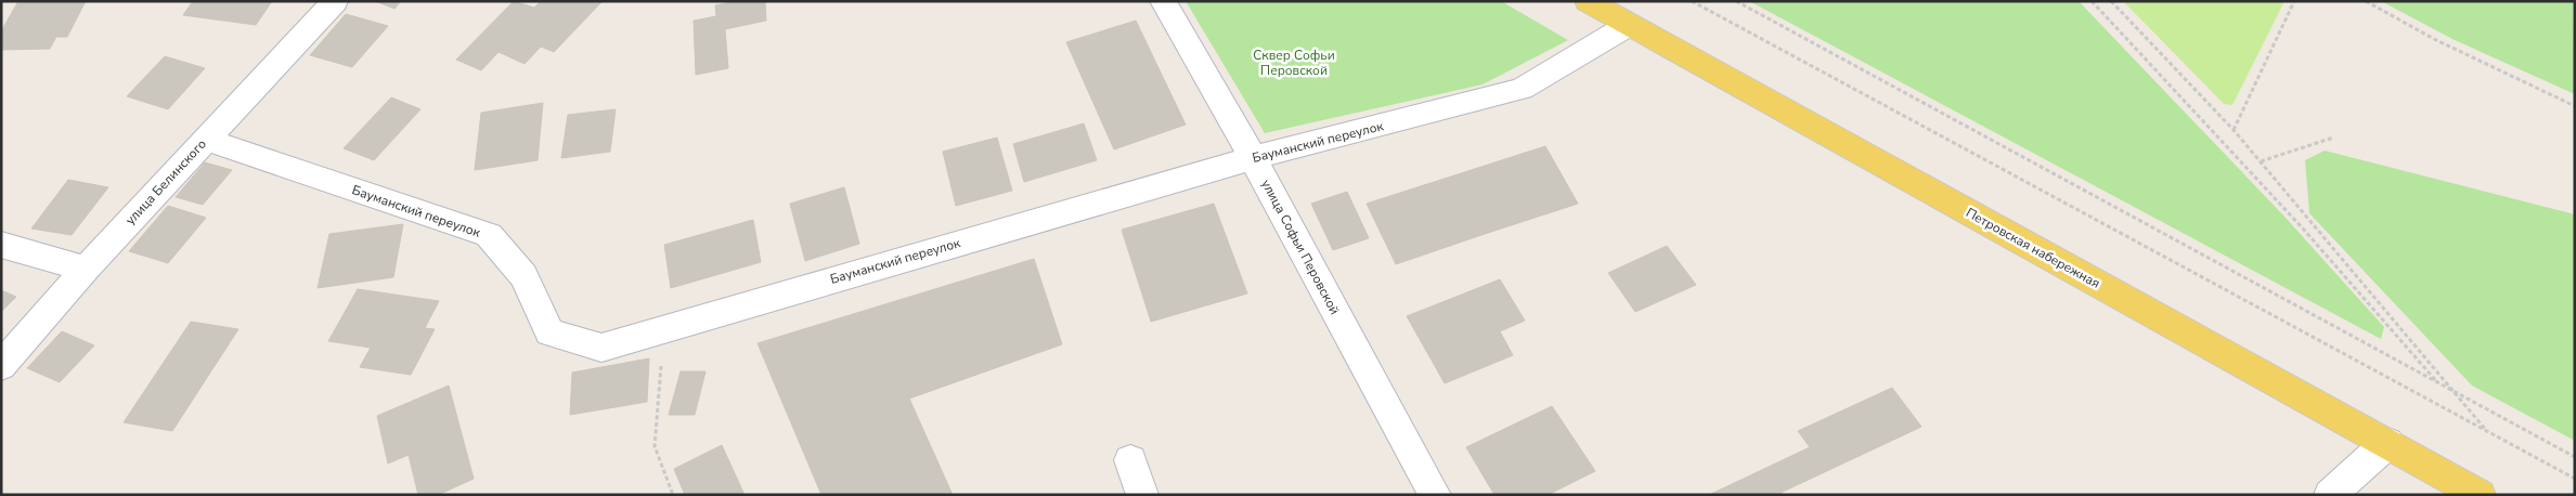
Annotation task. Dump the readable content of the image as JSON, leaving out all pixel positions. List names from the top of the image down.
{
  "streets": {
    "main road": ["Петровская набережная"],
    "street": ["Бауманский переулок", "улица Белинского", "улица Софьи Перовской"]
  },
  "crossings": [
    ["Бауманский переулок", "улица Белинского"],
    ["Бауманский переулок", "улица Софьи Перовской"],
    ["Бауманский переулок", "Петровская набережная"]
  ],
  "parks": ["Сквер Софьи Перовской"]
}
